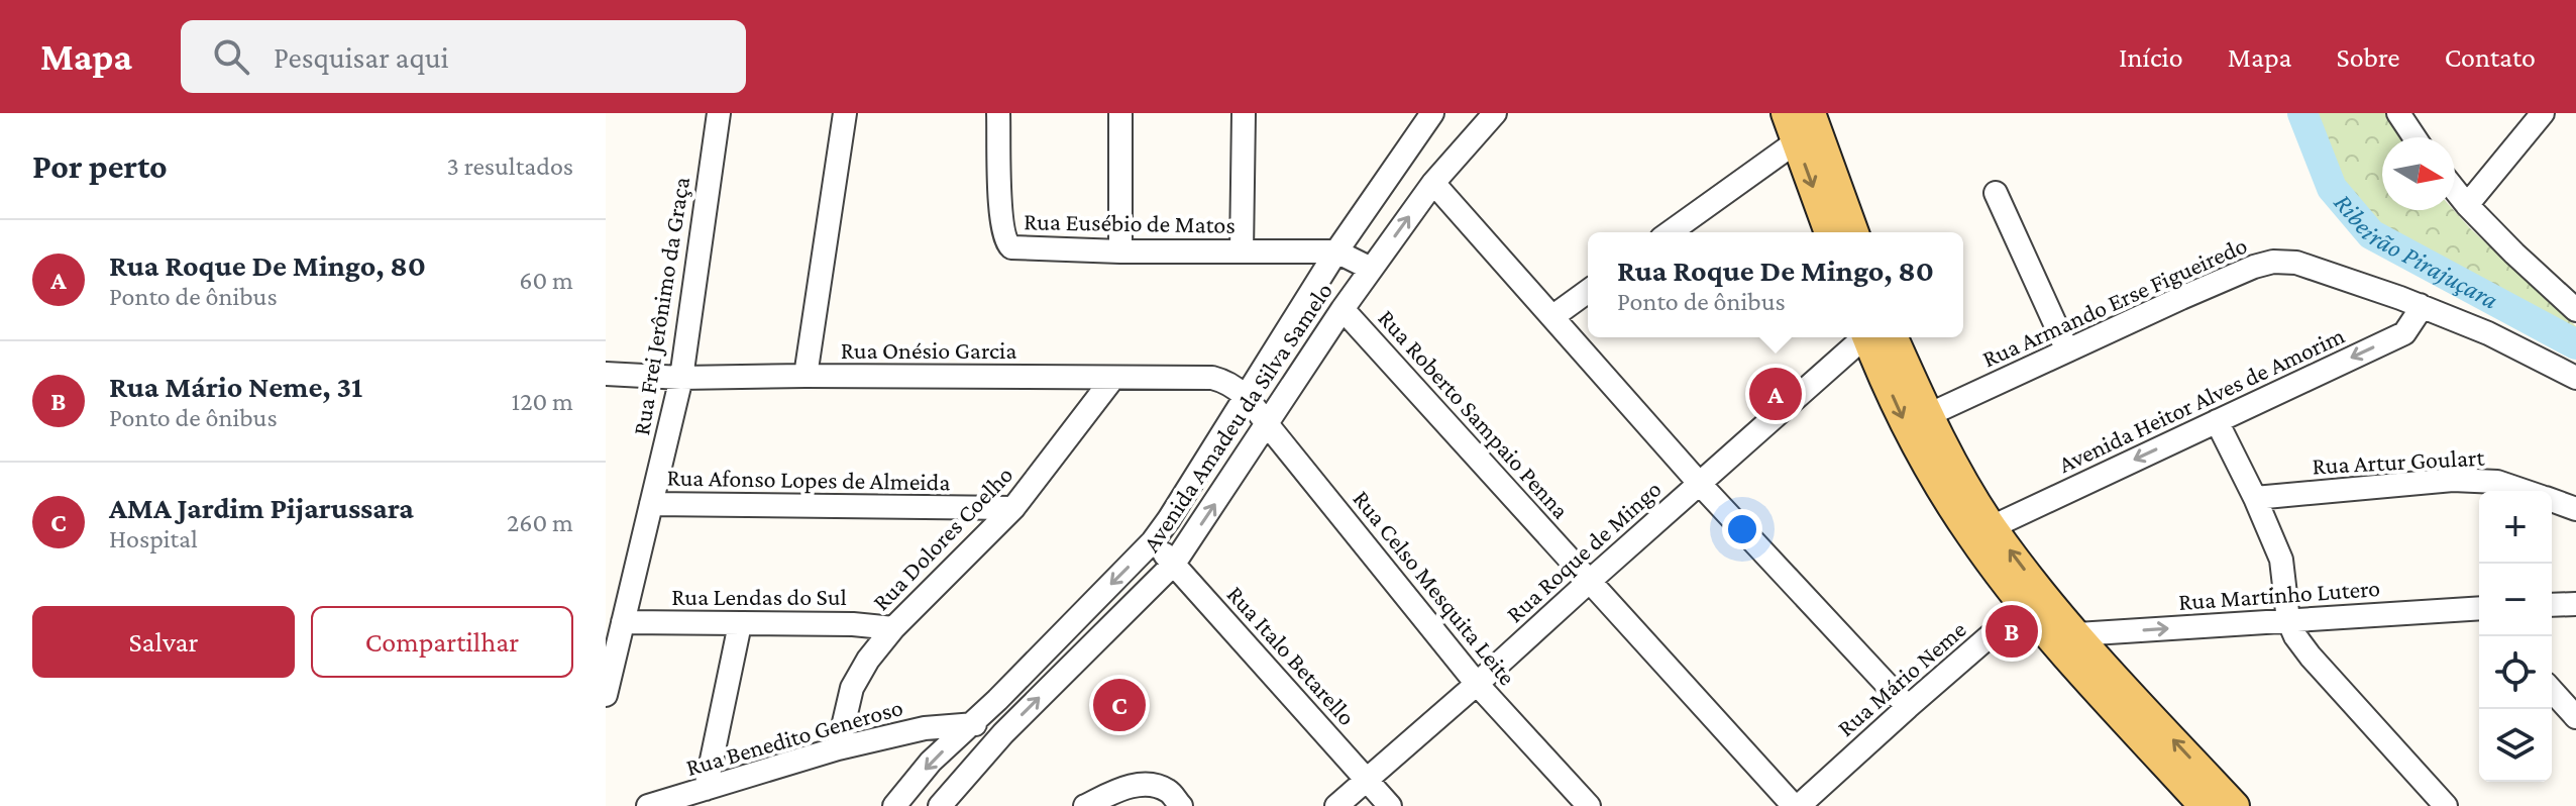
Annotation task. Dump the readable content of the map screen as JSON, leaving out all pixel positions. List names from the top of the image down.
{
  "streets": {
    "street": [
      "Rua Eusébio de Matos",
      "Rua Armando Erse Figueiredo",
      "Rua Frei Jerônimo da Graça",
      "Rua Onésio Garcia",
      "Avenida Heitor Alves de Amorim",
      "Rua Roberto Sampaio Penna",
      "Avenida Amadeu da Silva Samelo",
      "Rua Artur Goulart",
      "Rua Afonso Lopes de Almeida",
      "Rua Dolores Coelho",
      "Rua Roque de Mingo",
      "Rua Celso Mesquita Leite",
      "Rua Martinho Lutero",
      "Rua Lendas do Sul",
      "Rua Italo Betarello",
      "Rua Mário Neme",
      "Rua Benedito Generoso"
    ]
  },
  "crossings": [
    ["Rua Eusébio de Matos", "Avenida Amadeu da Silva Samelo"],
    ["Rua Armando Erse Figueiredo", "Avenida Heitor Alves de Amorim"],
    ["Rua Frei Jerônimo da Graça", "Rua Onésio Garcia"],
    ["Rua Frei Jerônimo da Graça", "Rua Afonso Lopes de Almeida"],
    ["Rua Frei Jerônimo da Graça", "Rua Lendas do Sul"],
    ["Rua Onésio Garcia", "Avenida Amadeu da Silva Samelo"],
    ["Rua Onésio Garcia", "Rua Dolores Coelho"],
    ["Rua Onésio Garcia", "Rua Celso Mesquita Leite"],
    ["Rua Roberto Sampaio Penna", "Avenida Amadeu da Silva Samelo"],
    ["Rua Roberto Sampaio Penna", "Rua Roque de Mingo"],
    ["Rua Roberto Sampaio Penna", "Rua Mário Neme"],
    ["Avenida Amadeu da Silva Samelo", "Rua Celso Mesquita Leite"],
    ["Avenida Amadeu da Silva Samelo", "Rua Italo Betarello"],
    ["Avenida Amadeu da Silva Samelo", "Rua Benedito Generoso"],
    ["Rua Afonso Lopes de Almeida", "Rua Dolores Coelho"],
    ["Rua Dolores Coelho", "Rua Lendas do Sul"],
    ["Rua Dolores Coelho", "Rua Benedito Generoso"],
    ["Rua Roque de Mingo", "Rua Celso Mesquita Leite"],
    ["Rua Roque de Mingo", "Rua Italo Betarello"]
  ],
  "one_way": ["Avenida Heitor Alves de Amorim", "Rua Martinho Lutero"],
  "water": ["Ribeirão Pirajuçara"],
  "north": "right",
  "page": {
    "header": "Mapa",
    "search": "Pesquisar aqui",
    "nav": [
      "Início",
      "Mapa",
      "Sobre",
      "Contato"
    ],
    "heading": ["Por perto", "3 resultados"],
    "list": [
      {
        "mark": "A",
        "name": "Rua Roque De Mingo, 80",
        "note": "Ponto de ônibus",
        "value": "60 m"
      },
      {
        "mark": "B",
        "name": "Rua Mário Neme, 31",
        "note": "Ponto de ônibus",
        "value": "120 m"
      },
      {
        "mark": "C",
        "name": "AMA Jardim Pijarussara",
        "note": "Hospital",
        "value": "260 m"
      }
    ],
    "popup": ["Rua Roque De Mingo, 80", "Ponto de ônibus"],
    "pins": ["A", "B", "C"],
    "map_buttons": ["+", "−"],
    "buttons": ["Salvar", "Compartilhar"]
  }
}
